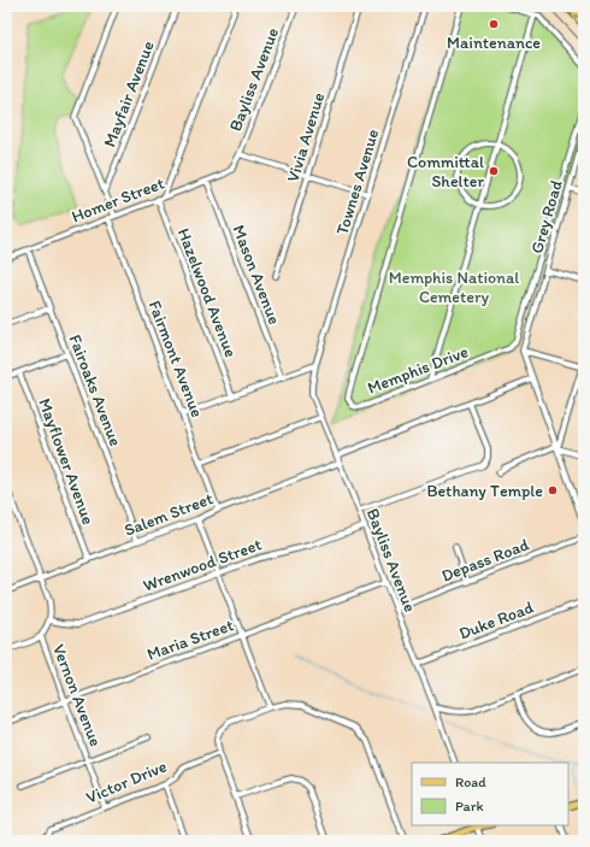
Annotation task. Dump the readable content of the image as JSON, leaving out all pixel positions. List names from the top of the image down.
{
  "streets": {
    "street": [
      "Bayliss Avenue",
      "Mayfair Avenue",
      "Vivia Avenue",
      "Townes Avenue",
      "Homer Street",
      "Grey Road",
      "Mason Avenue",
      "Hazelwood Avenue",
      "Fairmont Avenue",
      "Memphis Drive",
      "Fairoaks Avenue",
      "Mayflower Avenue",
      "Salem Street",
      "Depass Road",
      "Wrenwood Street",
      "Duke Road",
      "Maria Street",
      "Vernon Avenue",
      "Victor Drive"
    ]
  },
  "crossings": [
    ["Bayliss Avenue", "Townes Avenue"],
    ["Bayliss Avenue", "Homer Street"],
    ["Bayliss Avenue", "Salem Street"],
    ["Bayliss Avenue", "Depass Road"],
    ["Bayliss Avenue", "Wrenwood Street"],
    ["Bayliss Avenue", "Duke Road"],
    ["Bayliss Avenue", "Maria Street"],
    ["Mayfair Avenue", "Fairmont Avenue"],
    ["Homer Street", "Mason Avenue"],
    ["Homer Street", "Hazelwood Avenue"],
    ["Homer Street", "Fairmont Avenue"],
    ["Homer Street", "Fairoaks Avenue"],
    ["Fairmont Avenue", "Salem Street"],
    ["Fairoaks Avenue", "Salem Street"],
    ["Mayflower Avenue", "Salem Street"],
    ["Wrenwood Street", "Vernon Avenue"],
    ["Maria Street", "Vernon Avenue"],
    ["Vernon Avenue", "Victor Drive"]
  ],
  "parks": ["Memphis National Cemetery"],
  "places": ["Maintenance", "Committal Shelter", "Bethany Temple"],
  "legend": ["Road", "Park"]
}
